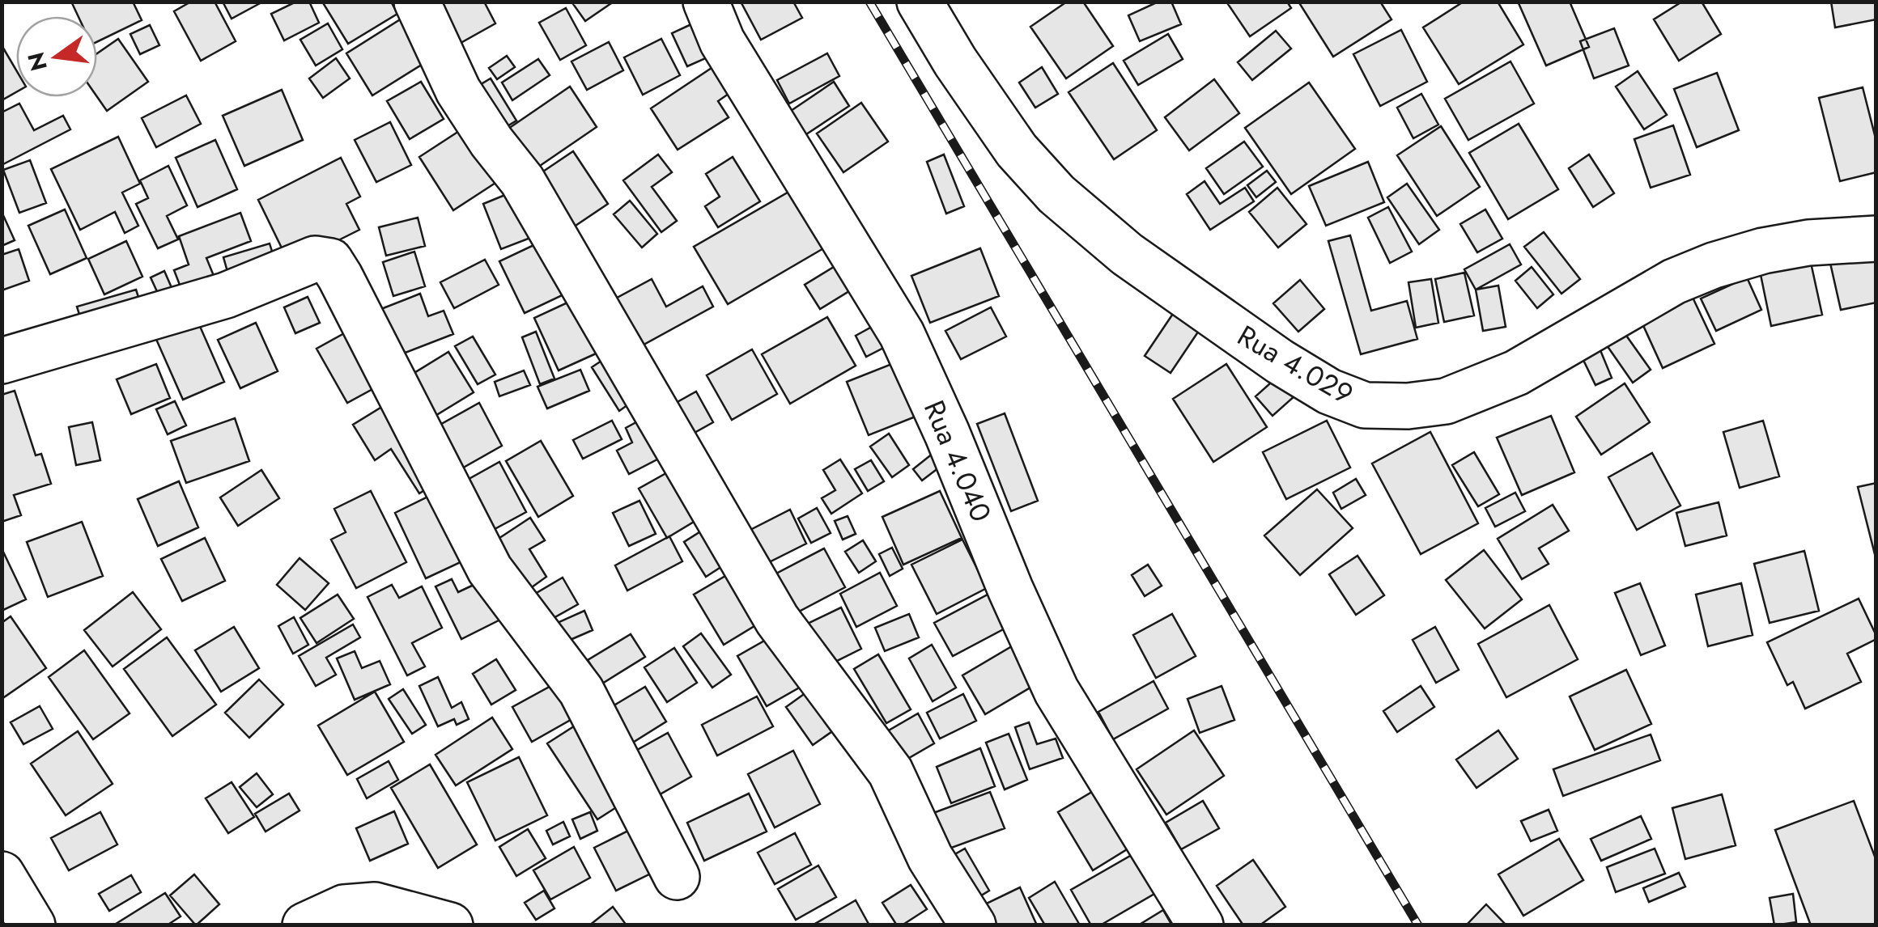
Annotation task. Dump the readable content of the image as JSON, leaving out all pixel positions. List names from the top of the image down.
{
  "streets": {
    "street": ["Rua 4.029", "Rua 4.040"]
  },
  "north": "left"
}
